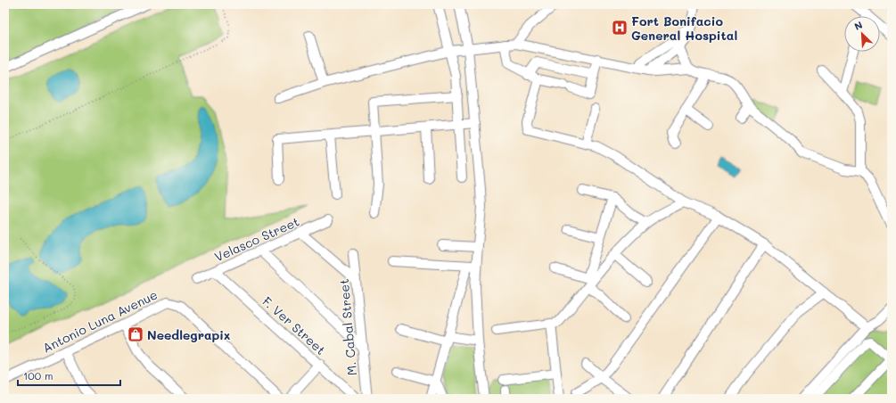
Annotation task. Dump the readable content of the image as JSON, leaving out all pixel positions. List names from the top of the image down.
{
  "streets": {
    "street": [
      "Velasco Street",
      "Antonio Luna Avenue",
      "F. Ver Street",
      "M. Cabal Street"
    ]
  },
  "crossings": [
    ["Velasco Street", "F. Ver Street"]
  ],
  "places": {
    "hospital": ["Fort Bonifacio General Hospital"],
    "shop": ["Needlegrapix"]
  },
  "scale_bar": "100 m",
  "north": "top left"
}
